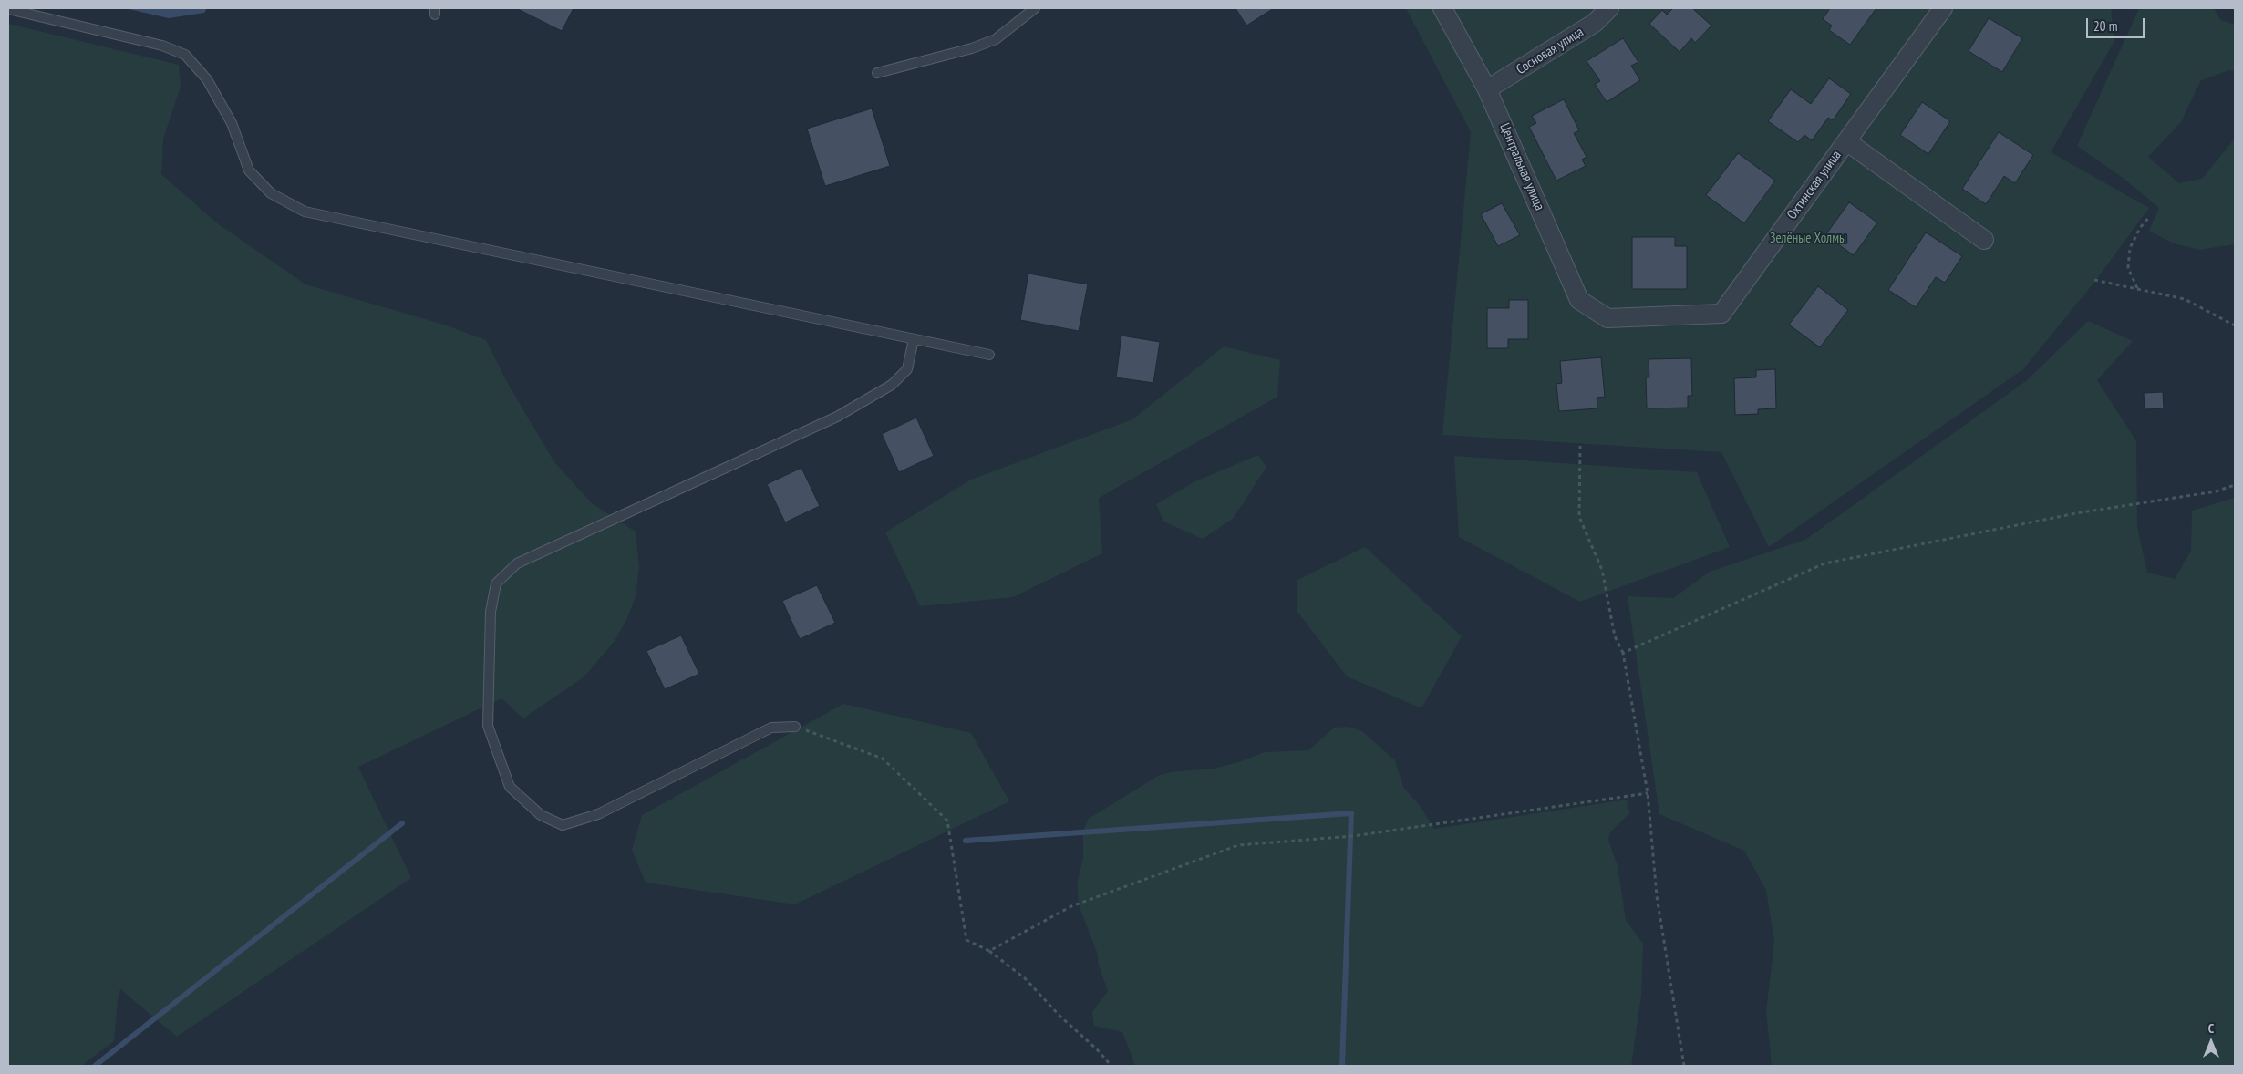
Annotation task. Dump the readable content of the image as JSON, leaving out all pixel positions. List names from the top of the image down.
{
  "streets": {
    "street": ["Сосновая улица", "Центральная улица", "Охтинская улица"]
  },
  "crossings": [
    ["Сосновая улица", "Центральная улица"],
    ["Центральная улица", "Охтинская улица"]
  ],
  "parks": ["Зелёные Холмы"],
  "scale_bar": "20 m",
  "north": "top"
}
